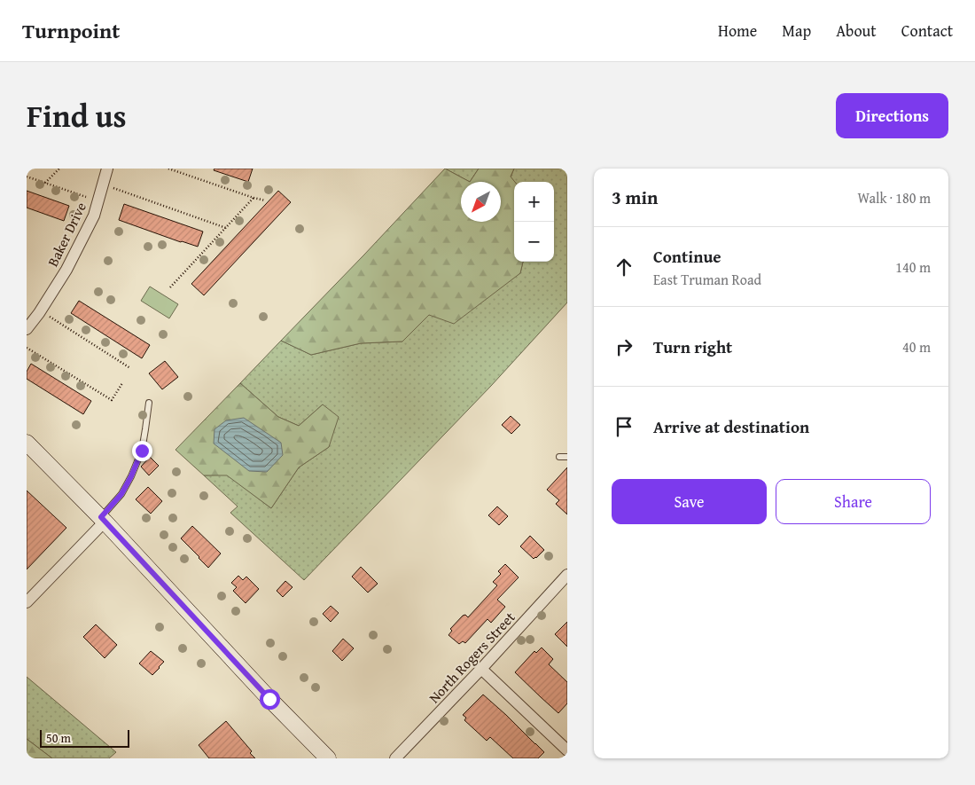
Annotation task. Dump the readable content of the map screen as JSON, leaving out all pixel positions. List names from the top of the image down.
{
  "streets": {
    "street": ["Baker Drive", "North Rogers Street"]
  },
  "scale_bar": "50 m",
  "north": "bottom left",
  "page": {
    "header": "Turnpoint",
    "nav": [
      "Home",
      "Map",
      "About",
      "Contact"
    ],
    "title": "Find us",
    "buttons": [
      "Directions",
      ["Save", "Share"]
    ],
    "heading": ["3 min", "Walk · 180 m"],
    "map_buttons": ["+", "−"],
    "list": [
      ["Continue", "East Truman Road", "140 m"],
      ["Turn right", "40 m"],
      "Arrive at destination"
    ],
    "scale": "50 m"
  }
}
